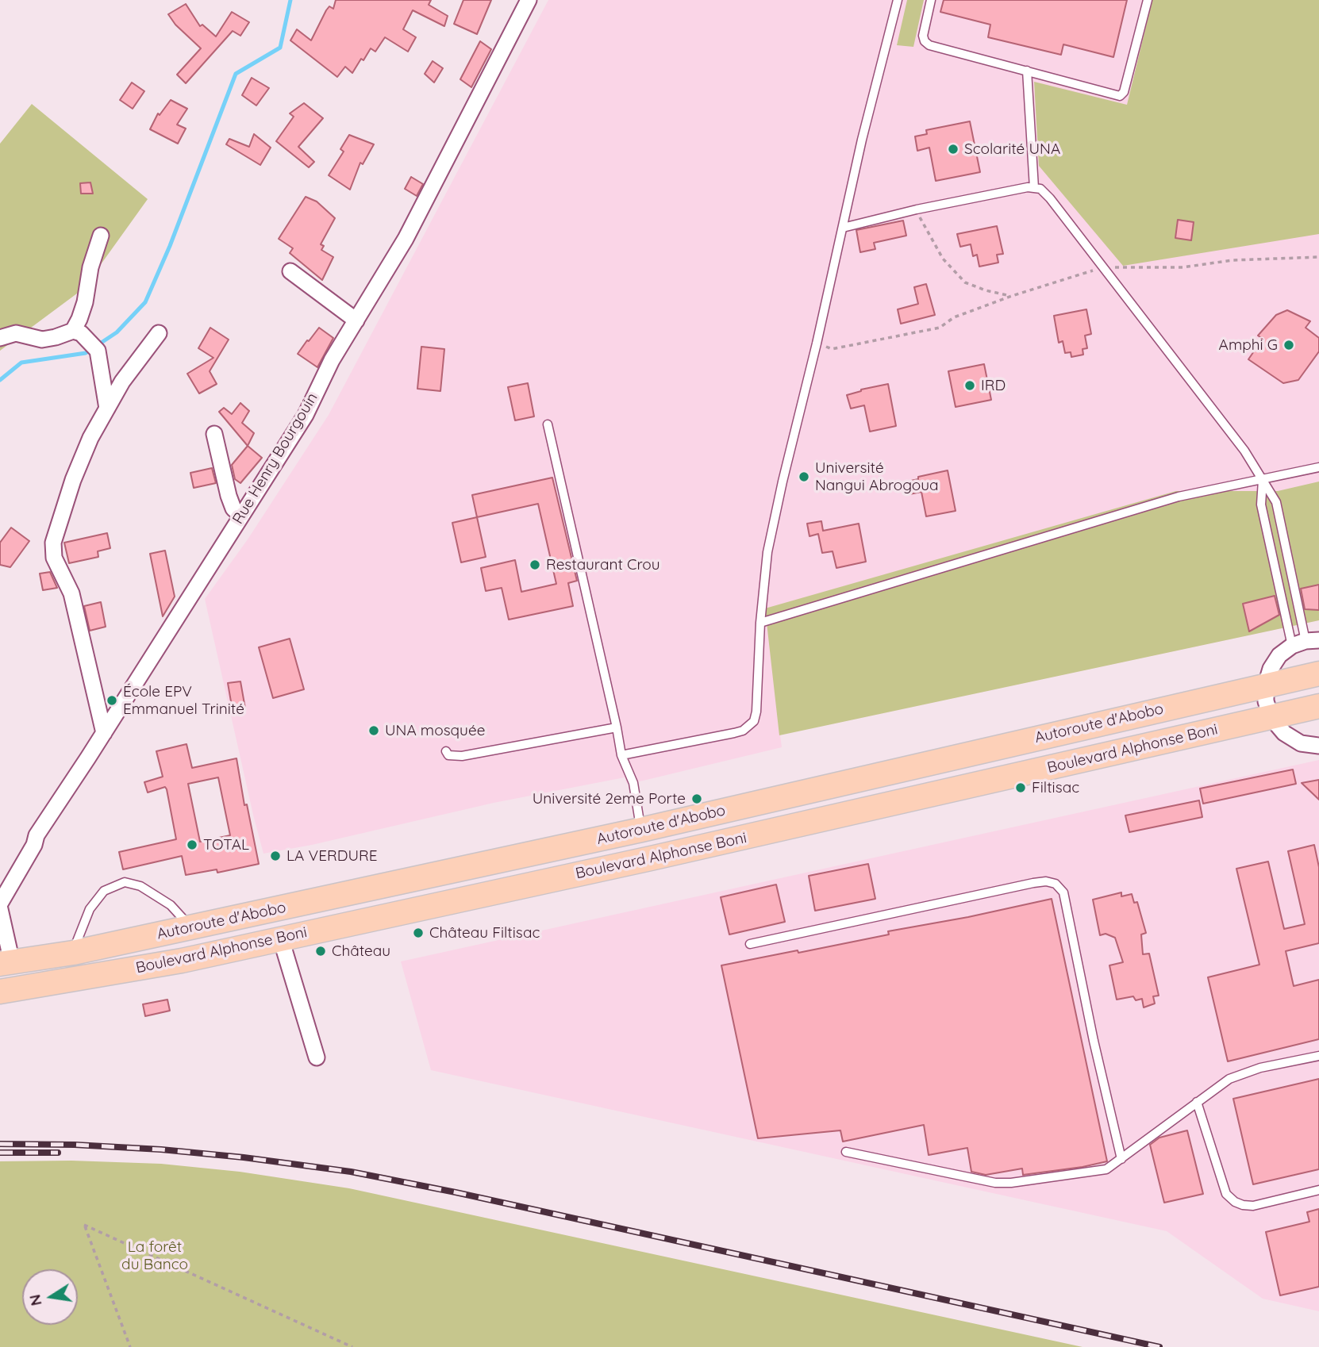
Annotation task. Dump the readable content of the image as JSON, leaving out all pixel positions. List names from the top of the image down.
{
  "streets": {
    "main road": ["Autoroute d'Abobo", "Boulevard Alphonse Boni"],
    "street": ["Rue Henry Bourgouin"]
  },
  "parks": ["La forêt du Banco"],
  "places": [
    "Scolarité UNA",
    "Amphi G",
    "IRD",
    "Université Nangui Abrogoua",
    "Restaurant Crou",
    "École EPV Emmanuel Trinité",
    "UNA mosquée",
    "Filtisac",
    "Université 2eme Porte",
    "TOTAL",
    "LA VERDURE",
    "Château Filtisac",
    "Château"
  ],
  "north": "left"
}
